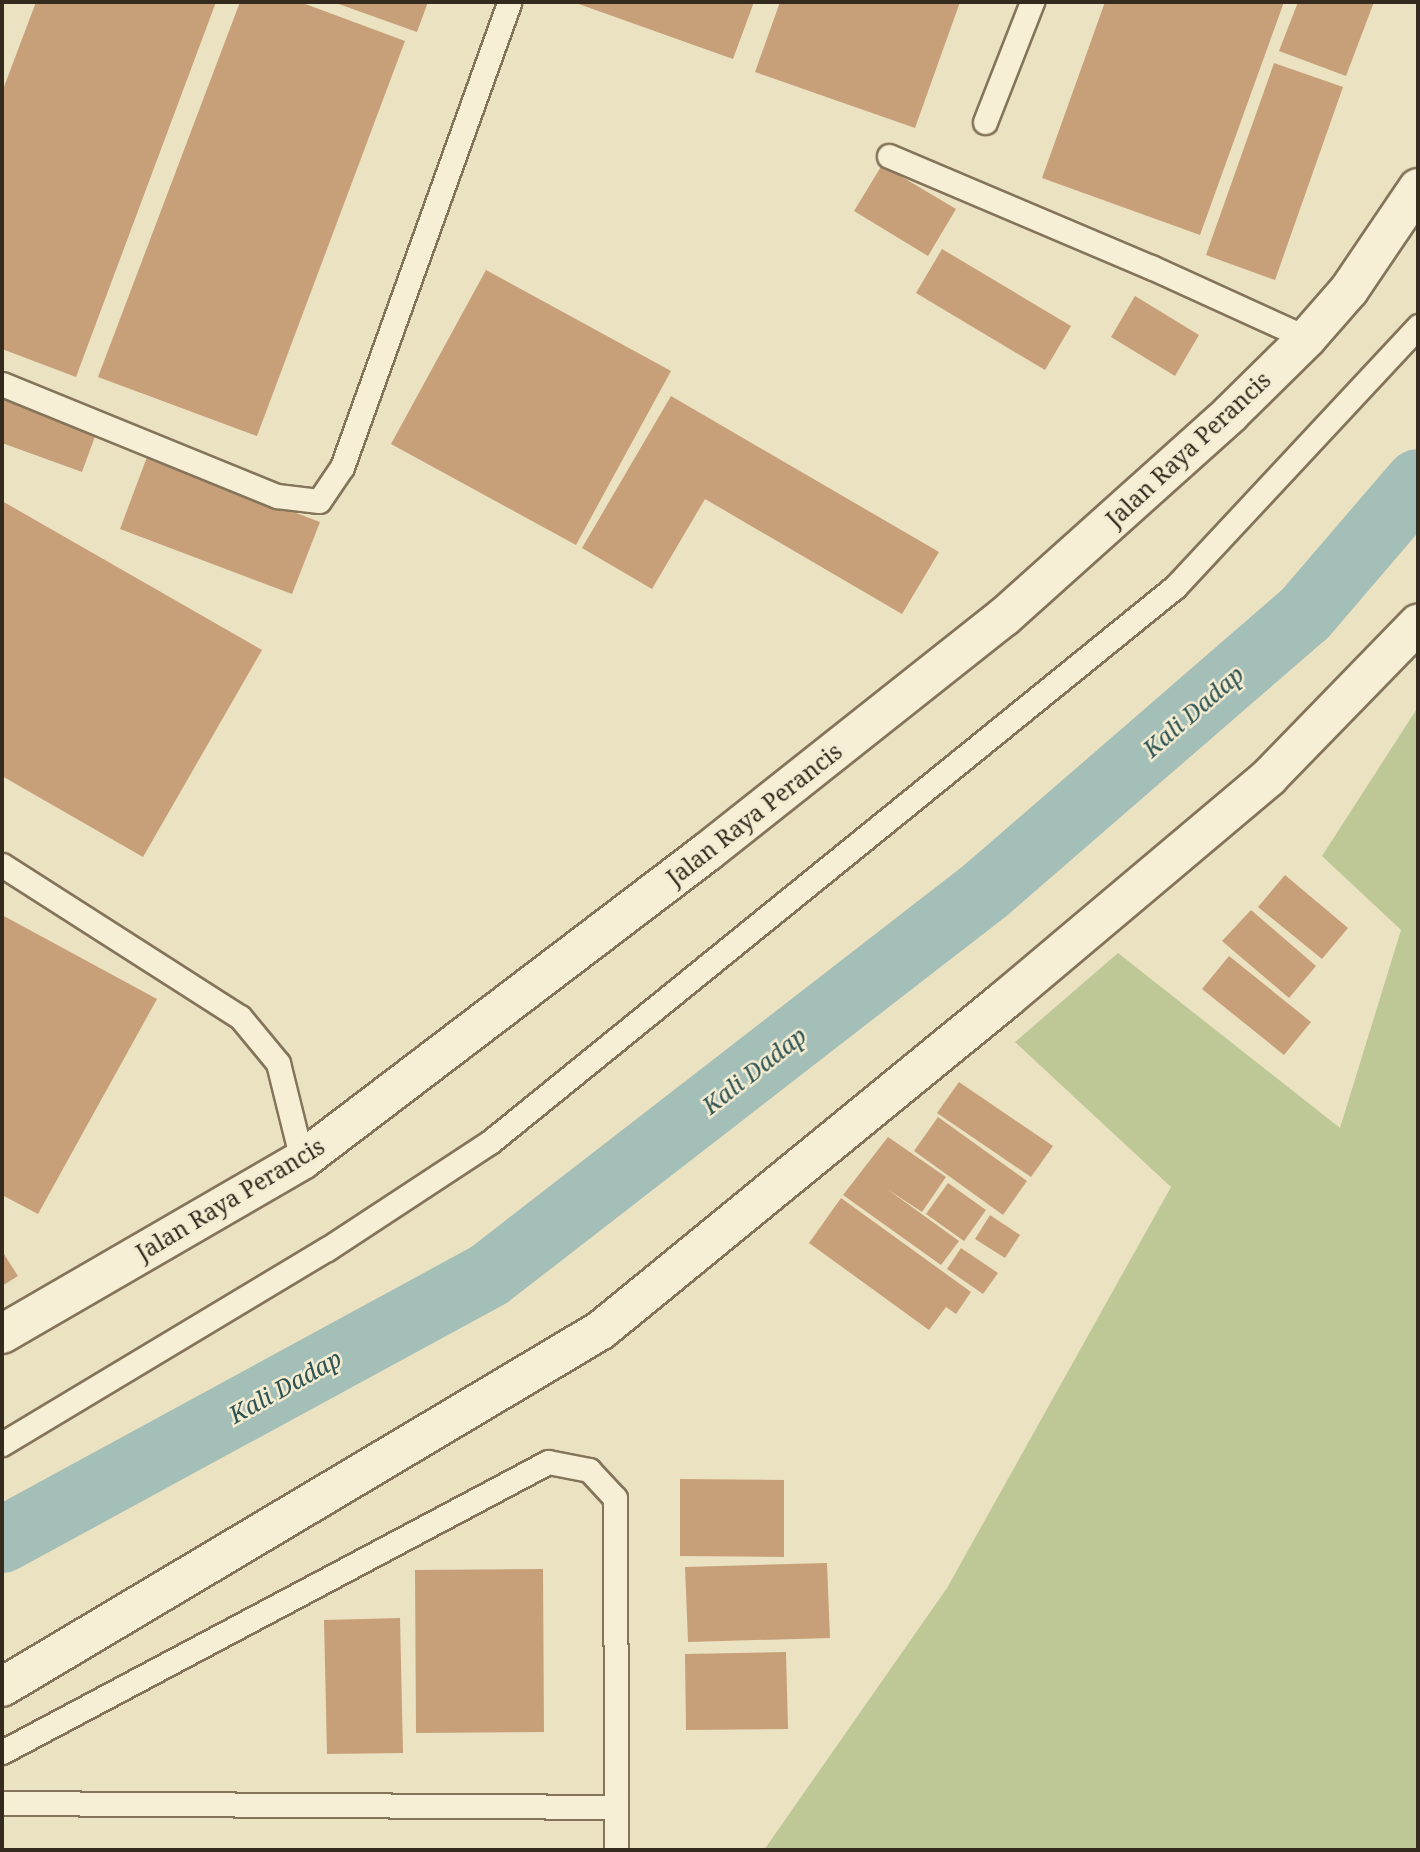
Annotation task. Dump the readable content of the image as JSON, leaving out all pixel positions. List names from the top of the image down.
{
  "streets": {
    "street": ["Jalan Raya Perancis"]
  },
  "water": ["Kali Dadap"]
}
